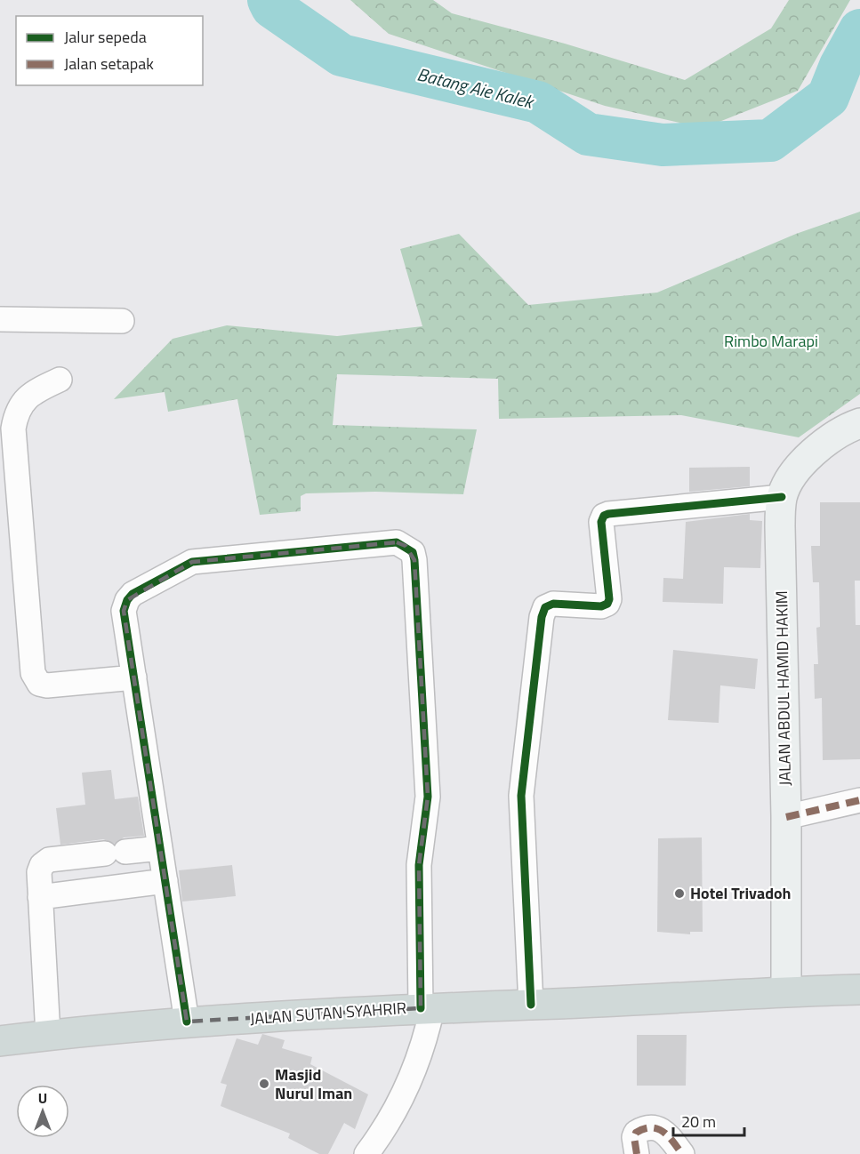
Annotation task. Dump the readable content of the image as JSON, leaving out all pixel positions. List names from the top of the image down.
{
  "streets": {
    "highway": ["JALAN SUTAN SYAHRIR"],
    "main road": ["JALAN ABDUL HAMID HAKIM"]
  },
  "crossings": [
    ["JALAN ABDUL HAMID HAKIM", "JALAN SUTAN SYAHRIR"]
  ],
  "water": ["Batang Aie Kalek"],
  "parks": ["Rimbo Marapi"],
  "places": ["Hotel Trivadoh", "Masjid Nurul Iman"],
  "legend": ["Jalur sepeda", "Jalan setapak"],
  "scale_bar": "20 m",
  "north": "top"
}
